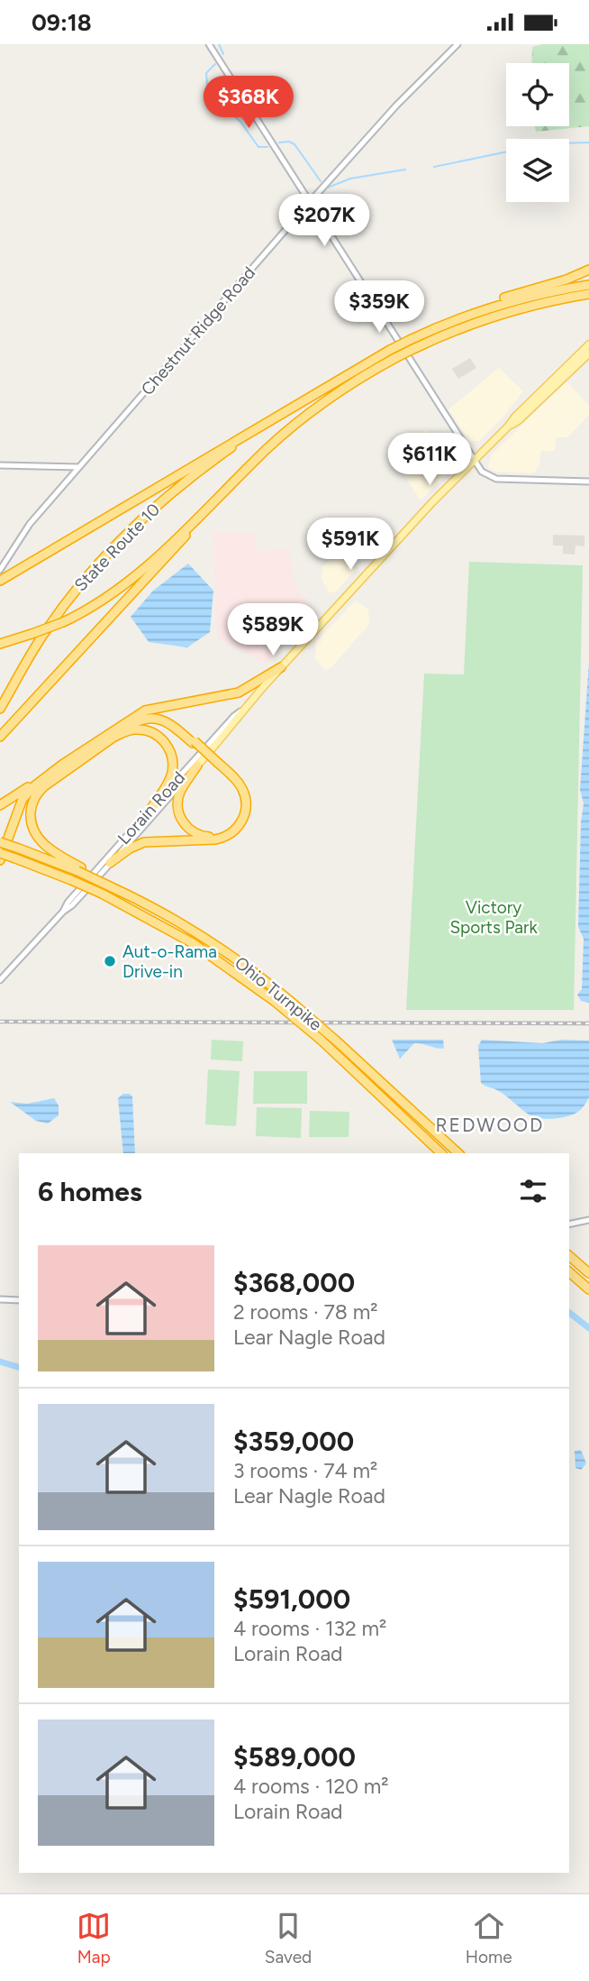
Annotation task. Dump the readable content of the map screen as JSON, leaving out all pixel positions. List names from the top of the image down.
{
  "streets": {
    "highway": ["State Route 10", "Ohio Turnpike"],
    "main road": ["Lorain Road"],
    "street": ["Chestnut Ridge Road"]
  },
  "districts": ["REDWOOD"],
  "parks": ["Victory Sports Park"],
  "places": ["Aut-o-Rama Drive-in"],
  "page": {
    "status": "09:18",
    "price": [
      "$368K",
      "$207K",
      "$359K",
      "$611K",
      "$591K",
      "$589K"
    ],
    "heading": "6 homes",
    "list": [
      {
        "name": "$368,000",
        "note": "2 rooms · 78 m² · Lear Nagle Road"
      },
      {
        "name": "$359,000",
        "note": "3 rooms · 74 m² · Lear Nagle Road"
      },
      {
        "name": "$591,000",
        "note": "4 rooms · 132 m² · Lorain Road"
      },
      {
        "name": "$589,000",
        "note": "4 rooms · 120 m² · Lorain Road"
      }
    ],
    "tabs": ["Map", "Saved", "Home"]
  }
}
